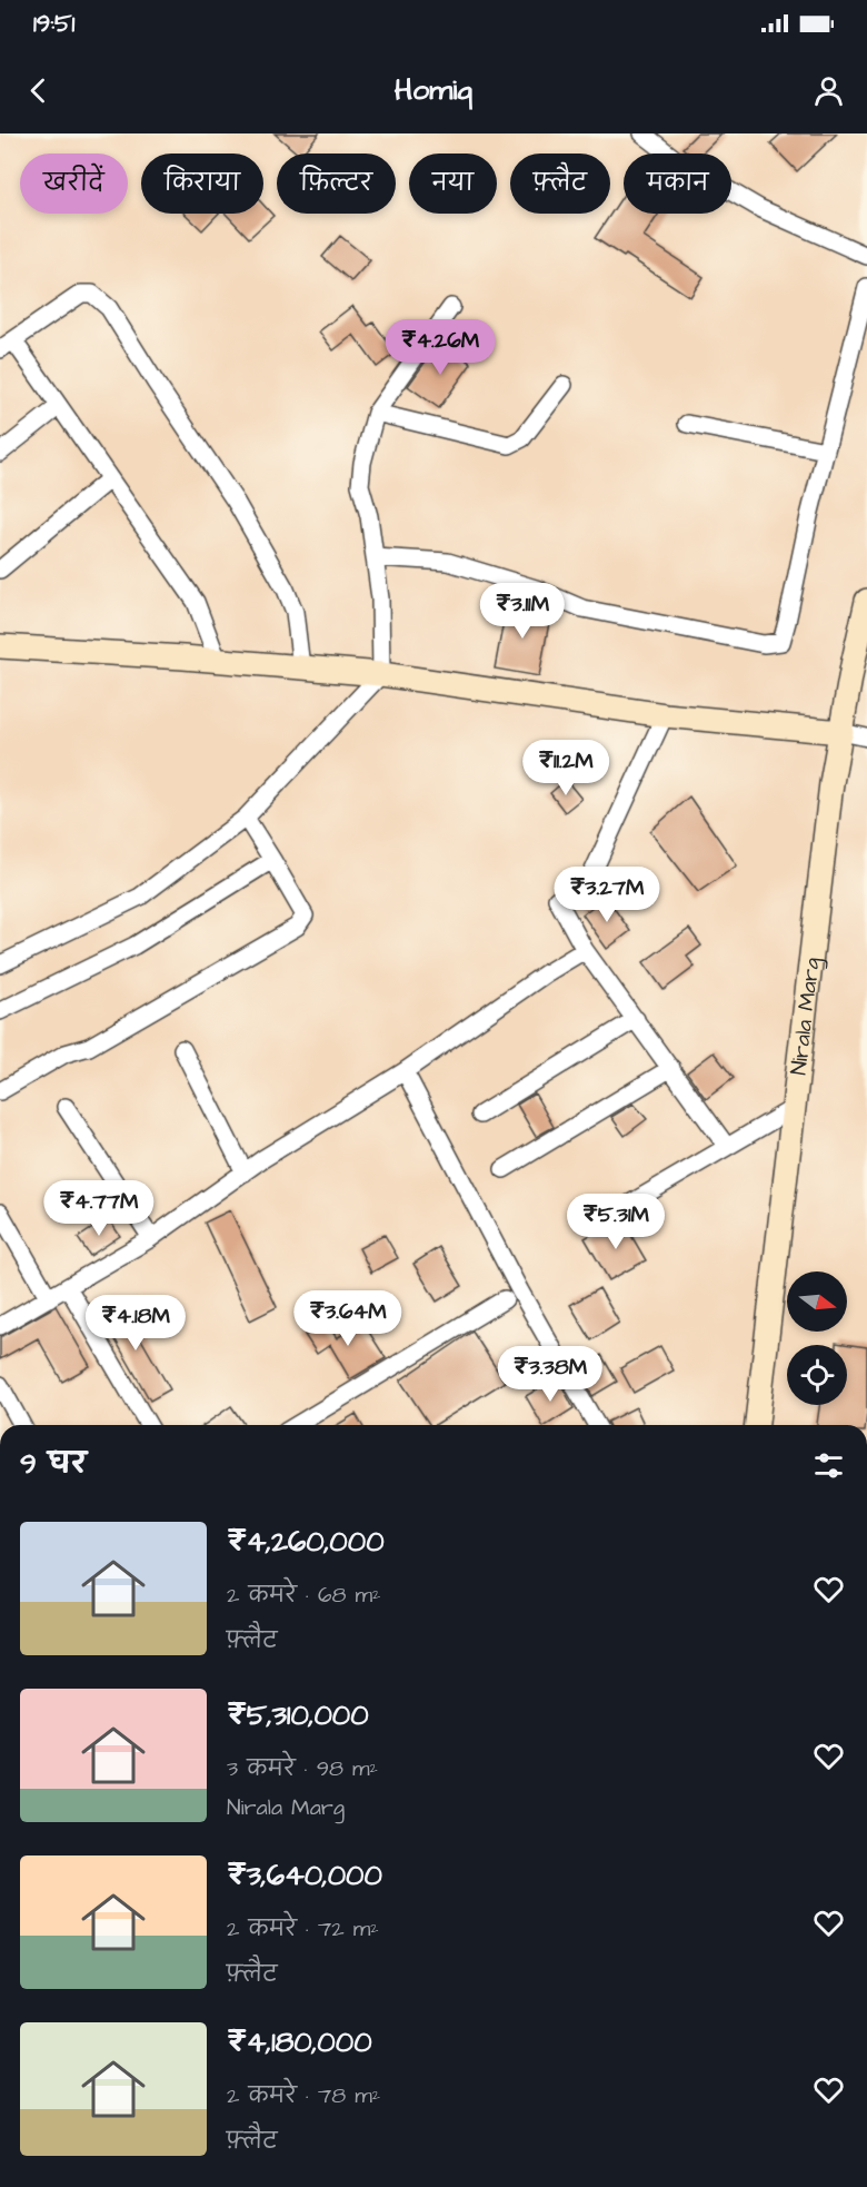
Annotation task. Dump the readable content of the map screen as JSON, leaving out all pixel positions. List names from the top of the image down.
{
  "streets": {
    "street": ["Nirala Marg"]
  },
  "north": "right",
  "page": {
    "status": "19:51",
    "header": "Homiq",
    "chip": [
      "खरीदें",
      "किराया",
      "फ़िल्टर",
      "नया",
      "फ़्लैट",
      "मकान"
    ],
    "price": [
      "₹4.26M",
      "₹3.11M",
      "₹11.2M",
      "₹3.27M",
      "₹4.77M",
      "₹5.31M",
      "₹3.64M",
      "₹4.18M",
      "₹3.38M"
    ],
    "heading": "9 घर",
    "list": [
      {
        "name": "₹4,260,000",
        "note": "2 कमरे · 68 m² · फ़्लैट"
      },
      {
        "name": "₹5,310,000",
        "note": "3 कमरे · 98 m² · Nirala Marg"
      },
      {
        "name": "₹3,640,000",
        "note": "2 कमरे · 72 m² · फ़्लैट"
      },
      {
        "name": "₹4,180,000",
        "note": "2 कमरे · 78 m² · फ़्लैट"
      }
    ]
  }
}
